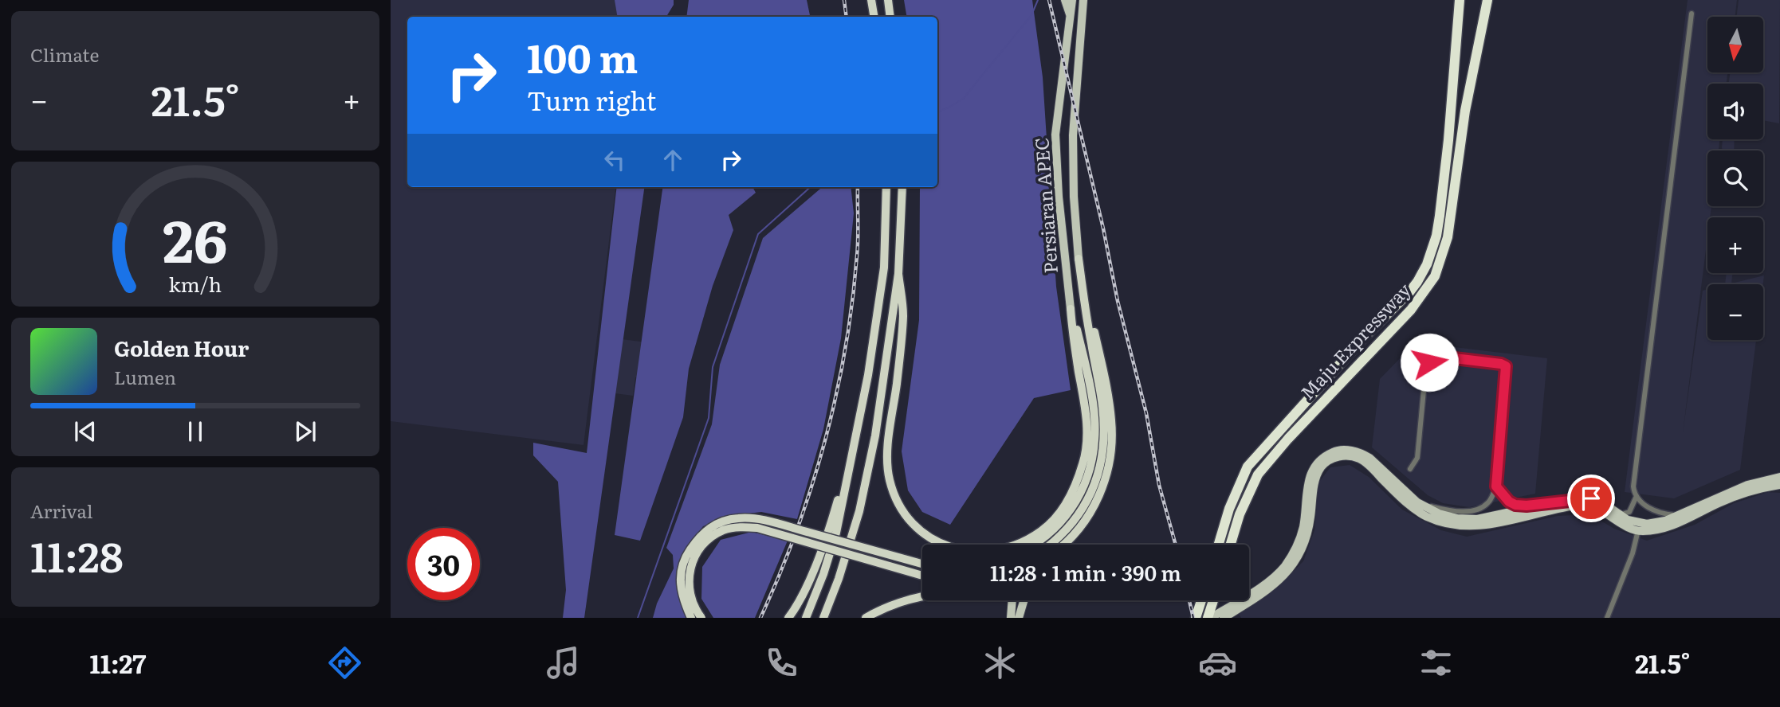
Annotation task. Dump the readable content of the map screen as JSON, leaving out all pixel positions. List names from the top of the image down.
{
  "streets": {
    "highway": ["Maju Expressway"],
    "main road": ["Persiaran APEC"]
  },
  "north": "bottom",
  "page": {
    "tile": [
      "Climate",
      ["Arrival", "11:28"]
    ],
    "map_buttons": ["+", "−"],
    "turn": ["100 m", "Turn right"],
    "heat": ["−", "21.5°", "+"],
    "song": ["Golden Hour", "Lumen"],
    "limit": "30",
    "trip": "11:28 · 1 min · 390 m",
    "tabs": ["11:27", "21.5°"],
    "gauge": ["26", "km/h"]
  }
}
